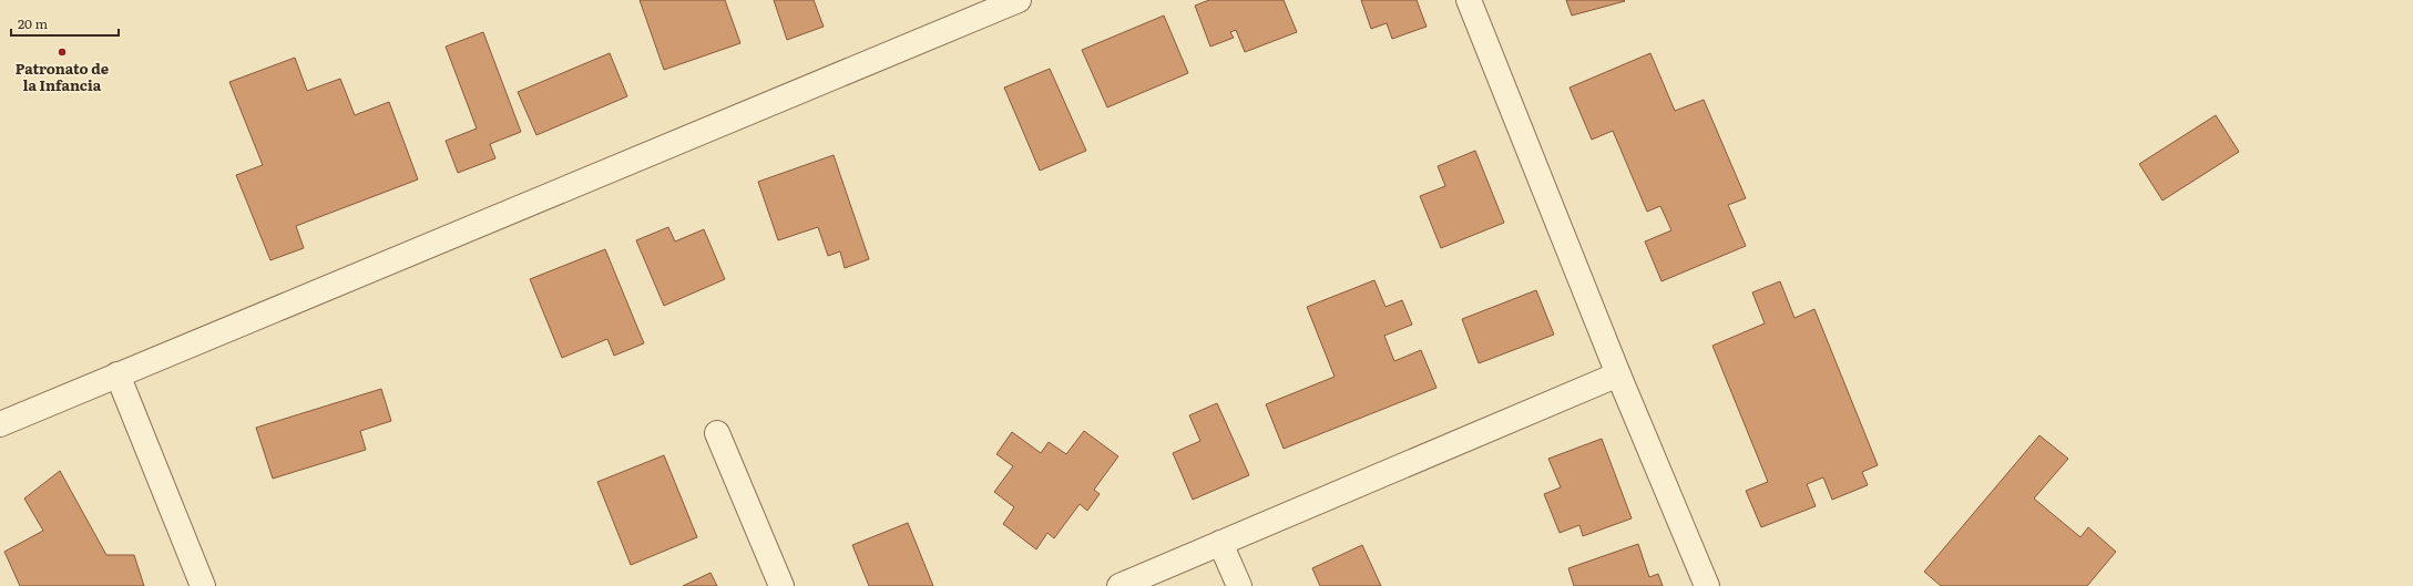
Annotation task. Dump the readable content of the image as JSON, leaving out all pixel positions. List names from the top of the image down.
{
  "places": ["Patronato de la Infancia"],
  "scale_bar": "20 m"
}
